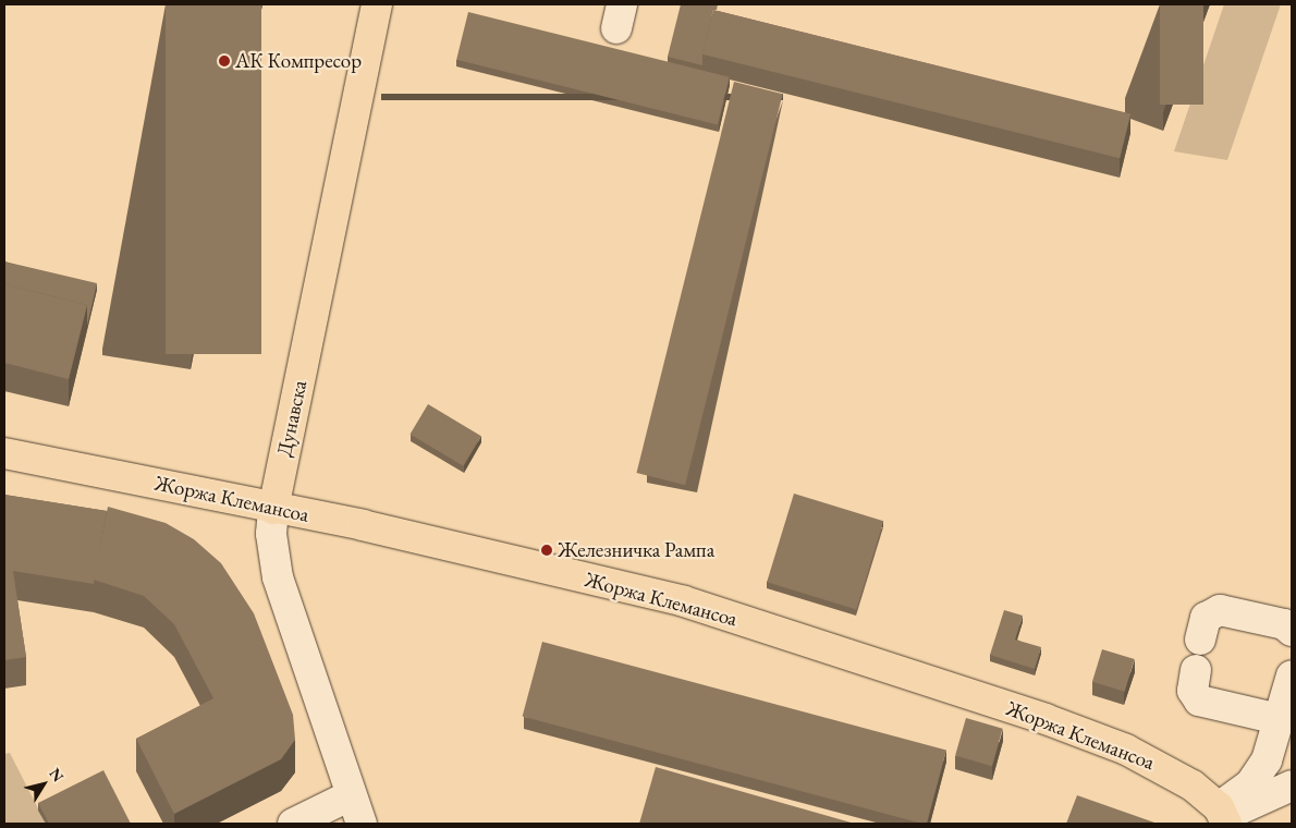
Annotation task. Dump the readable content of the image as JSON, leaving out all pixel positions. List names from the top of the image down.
{
  "streets": {
    "main road": ["Дунавска", "Жоржа Клемансоа"]
  },
  "crossings": [
    ["Дунавска", "Жоржа Клемансоа"]
  ],
  "places": ["АК Компресор", "Железничка Рампа"],
  "north": "top right"
}
